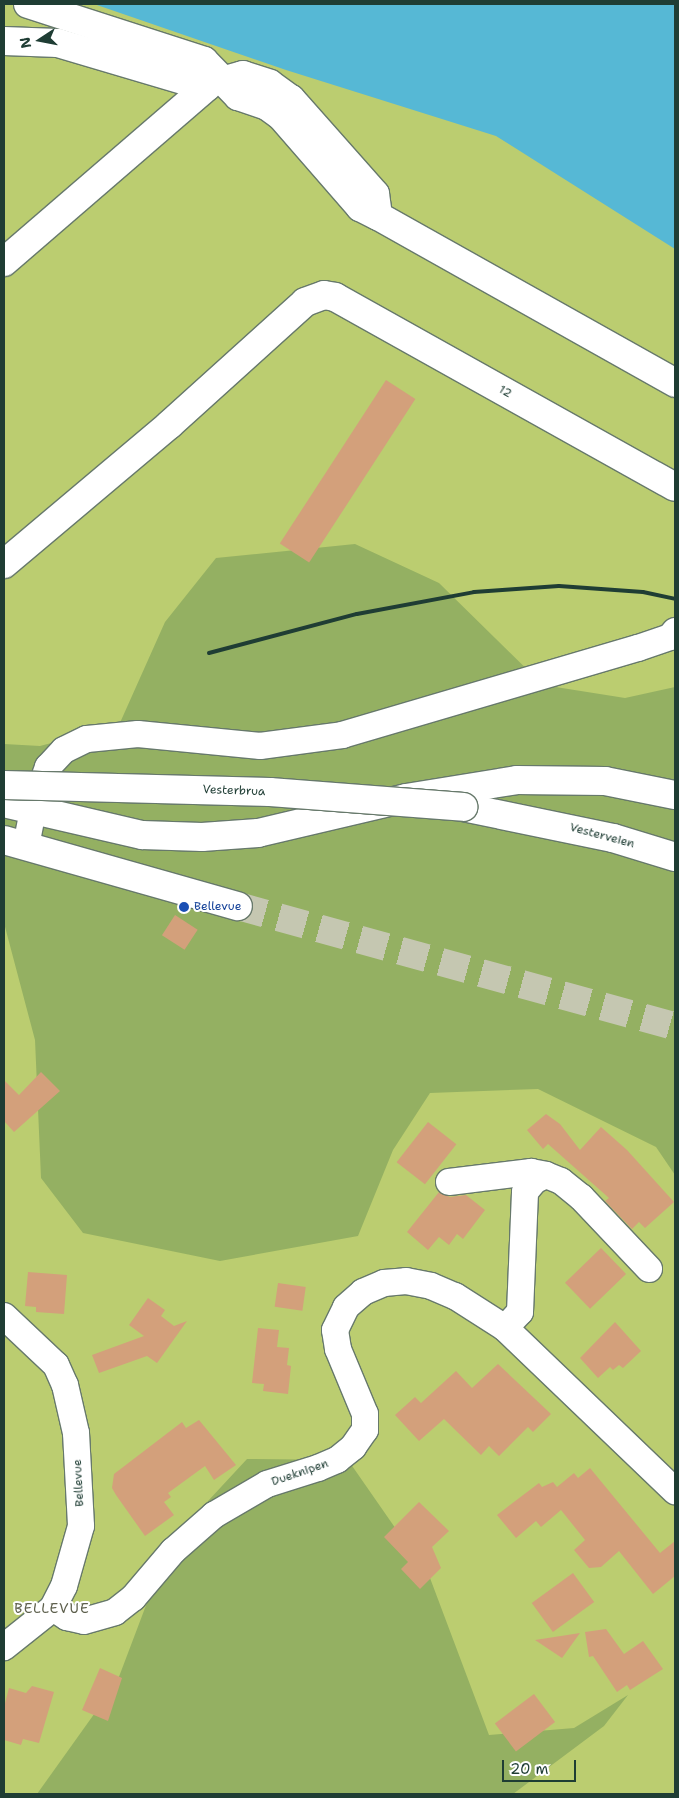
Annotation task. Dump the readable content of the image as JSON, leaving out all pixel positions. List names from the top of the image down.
{
  "streets": {
    "highway": ["12", "Vesterbrua", "Vesterveien"],
    "street": ["Dueknipen", "Bellevue"]
  },
  "crossings": [
    ["Vesterbrua", "Vesterveien"],
    ["Dueknipen", "Bellevue"]
  ],
  "districts": ["BELLEVUE"],
  "places": ["Bellevue"],
  "scale_bar": "20 m",
  "north": "left"
}
